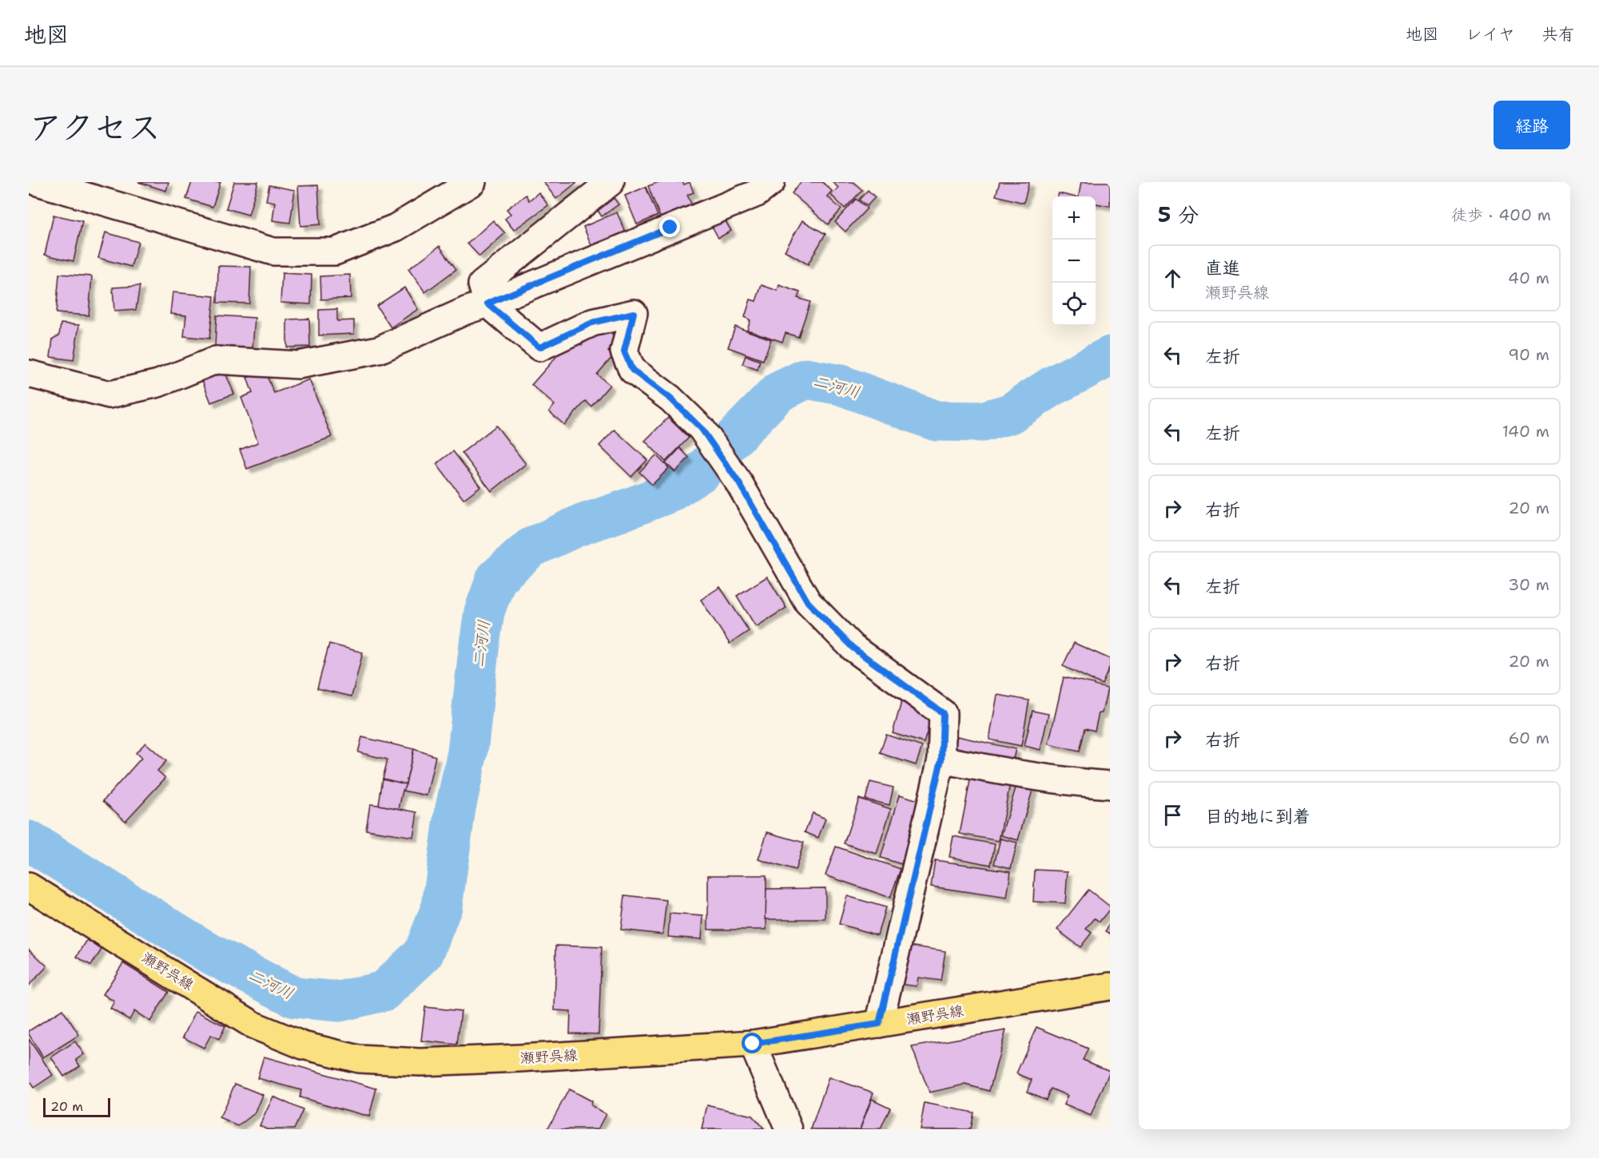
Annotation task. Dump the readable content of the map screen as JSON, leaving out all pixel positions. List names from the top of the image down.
{
  "streets": {
    "main road": ["瀬野呉線"]
  },
  "water": ["二河川"],
  "scale_bar": "20 m",
  "page": {
    "header": "地図",
    "nav": ["地図", "レイヤ", "共有"],
    "title": "アクセス",
    "buttons": "経路",
    "heading": ["5 分", "徒歩 · 400 m"],
    "map_buttons": ["+", "−"],
    "list": [
      ["直進", "瀬野呉線", "40 m"],
      ["左折", "90 m"],
      ["左折", "140 m"],
      ["右折", "20 m"],
      ["左折", "30 m"],
      ["右折", "20 m"],
      ["右折", "60 m"],
      "目的地に到着"
    ],
    "scale": "20 m"
  }
}
